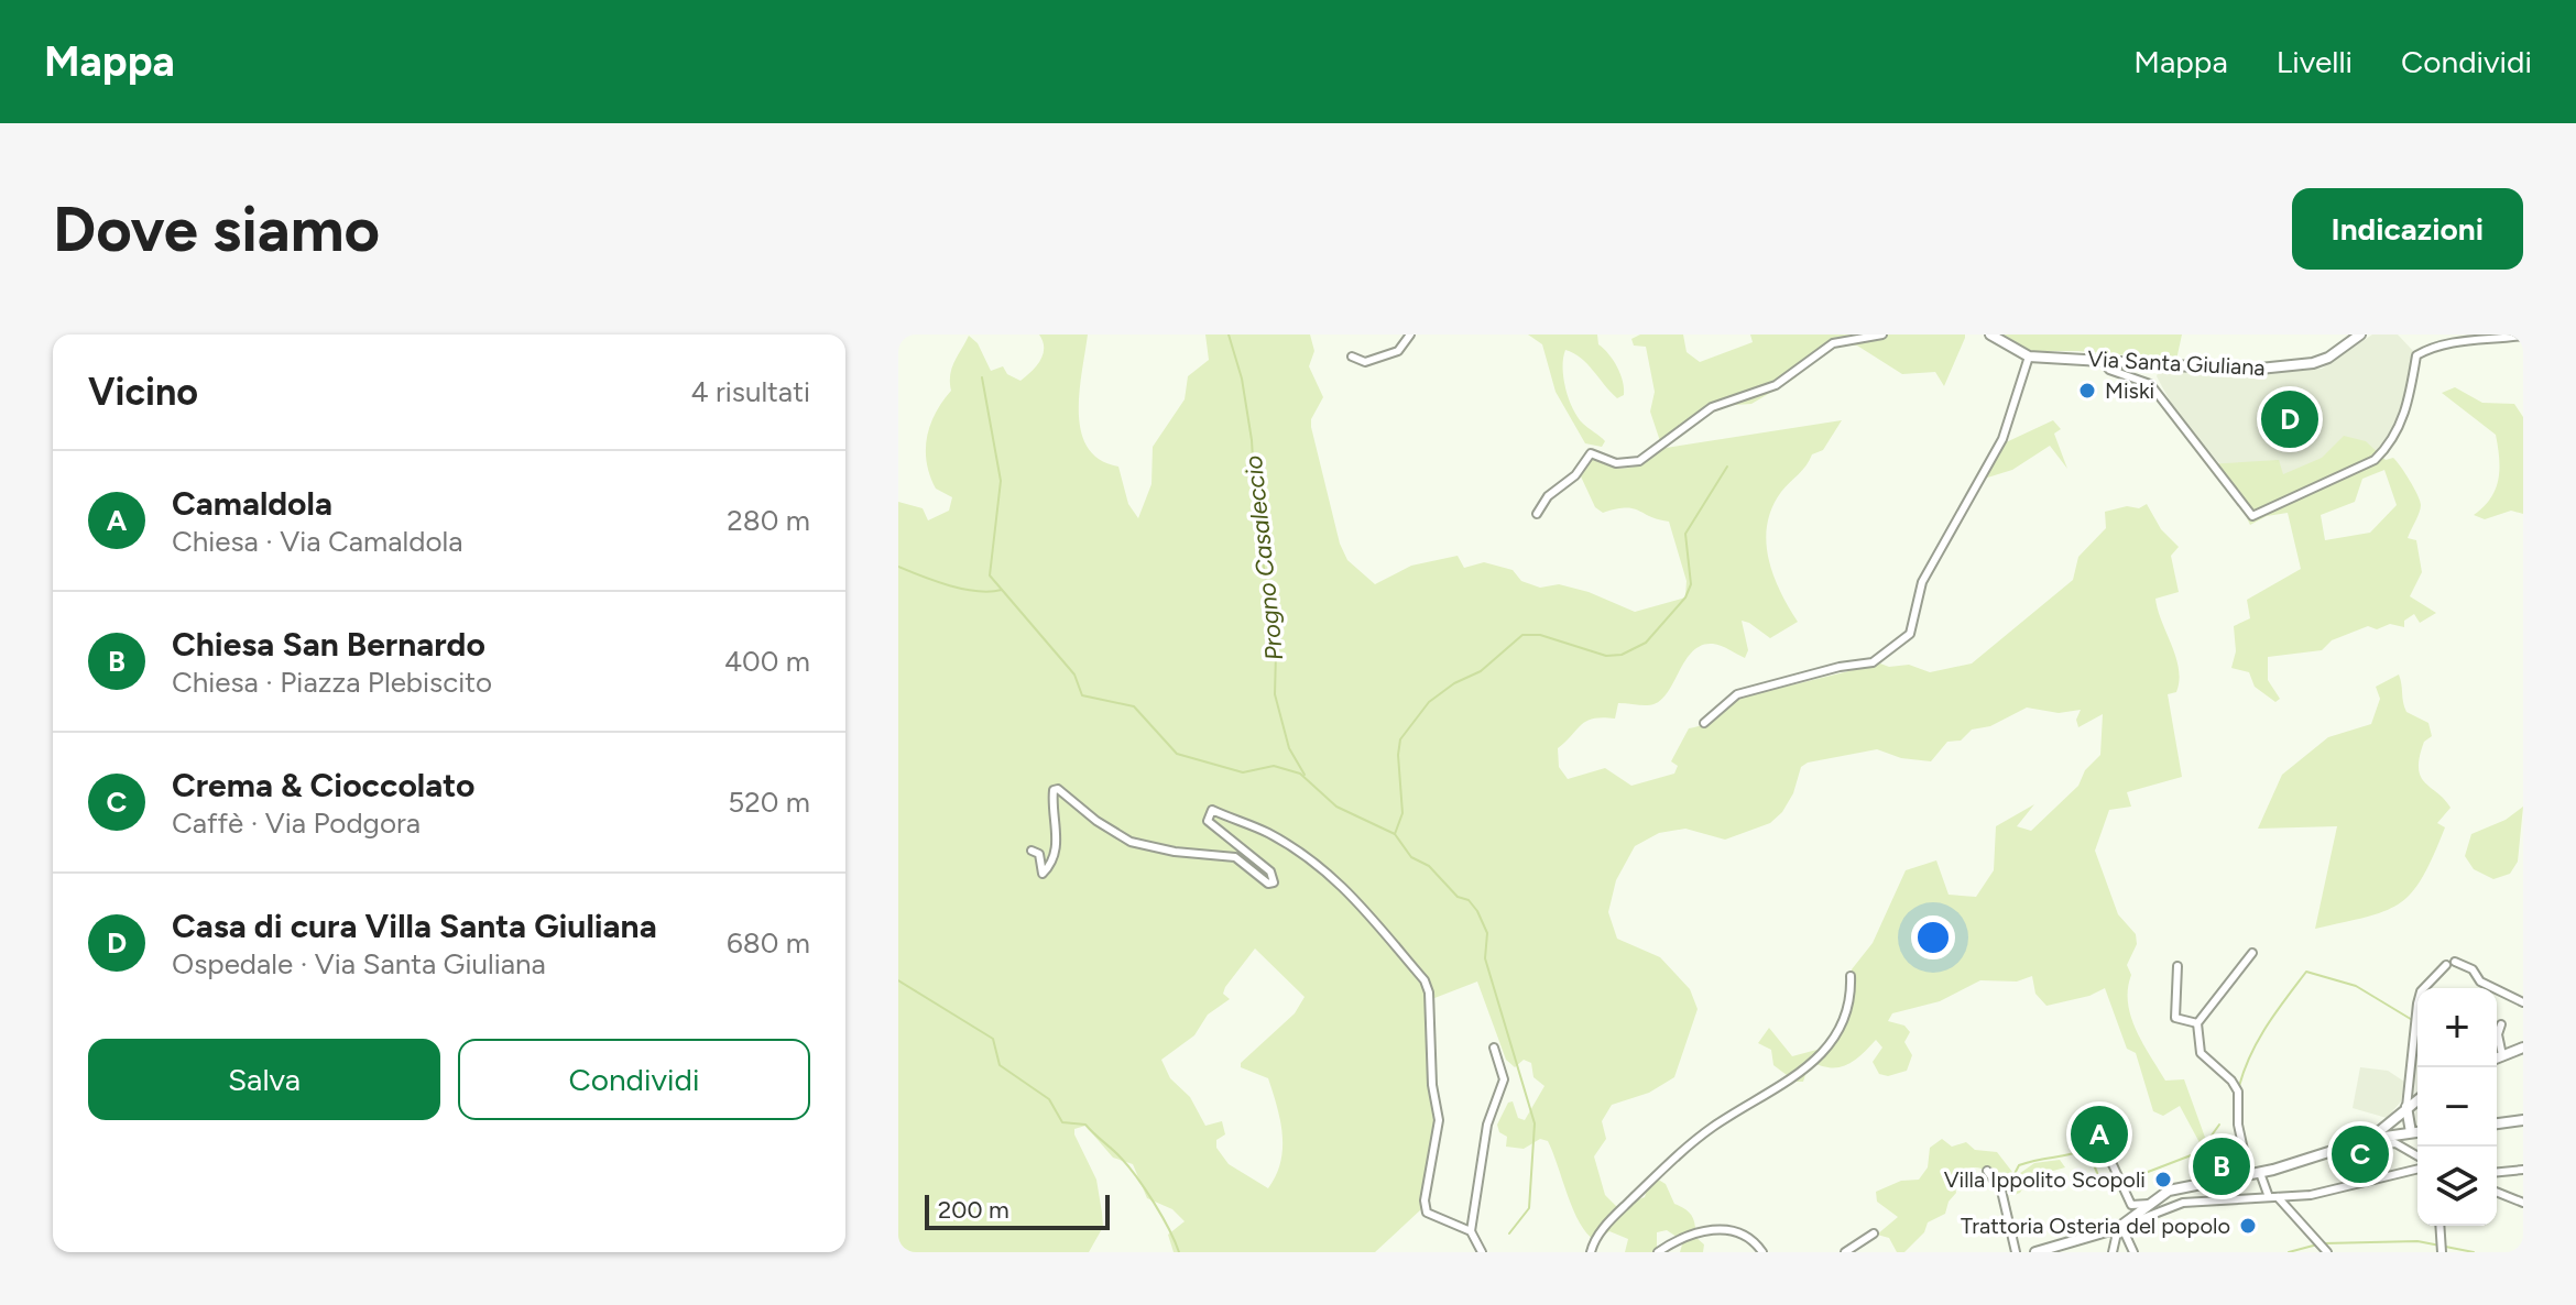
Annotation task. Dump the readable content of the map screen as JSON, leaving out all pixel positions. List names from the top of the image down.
{
  "streets": {
    "street": ["Via Santa Giuliana"]
  },
  "water": ["Progno Casaleccio"],
  "places": ["Miski", "Villa Ippolito Scopoli", "Trattoria Osteria del popolo"],
  "scale_bar": "200 m",
  "page": {
    "header": "Mappa",
    "nav": ["Mappa", "Livelli", "Condividi"],
    "buttons": [
      "Indicazioni",
      ["Salva", "Condividi"]
    ],
    "title": "Dove siamo",
    "heading": ["Vicino", "4 risultati"],
    "pins": [
      "D",
      "A",
      "C",
      "B"
    ],
    "list": [
      {
        "mark": "A",
        "name": "Camaldola",
        "note": "Chiesa · Via Camaldola",
        "value": "280 m"
      },
      {
        "mark": "B",
        "name": "Chiesa San Bernardo",
        "note": "Chiesa · Piazza Plebiscito",
        "value": "400 m"
      },
      {
        "mark": "C",
        "name": "Crema & Cioccolato",
        "note": "Caffè · Via Podgora",
        "value": "520 m"
      },
      {
        "mark": "D",
        "name": "Casa di cura Villa Santa Giuliana",
        "note": "Ospedale · Via Santa Giuliana",
        "value": "680 m"
      }
    ],
    "map_buttons": ["+", "−"],
    "scale": "200 m"
  }
}
